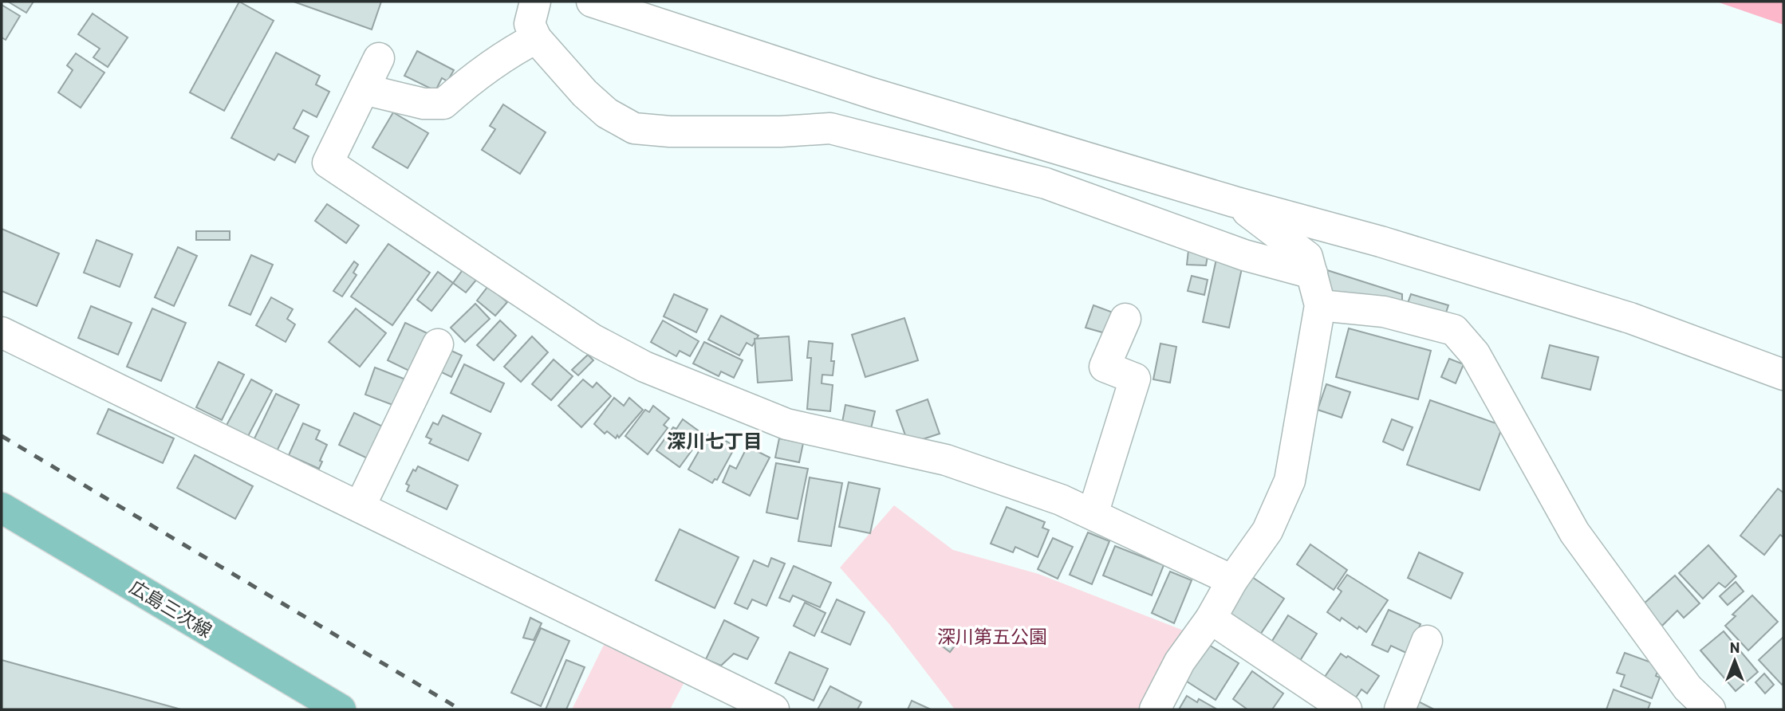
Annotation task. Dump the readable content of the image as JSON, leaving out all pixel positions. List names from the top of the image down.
{
  "streets": {
    "main road": ["広島三次線"]
  },
  "districts": ["深川七丁目"],
  "parks": ["深川第五公園"],
  "north": "top"
}
